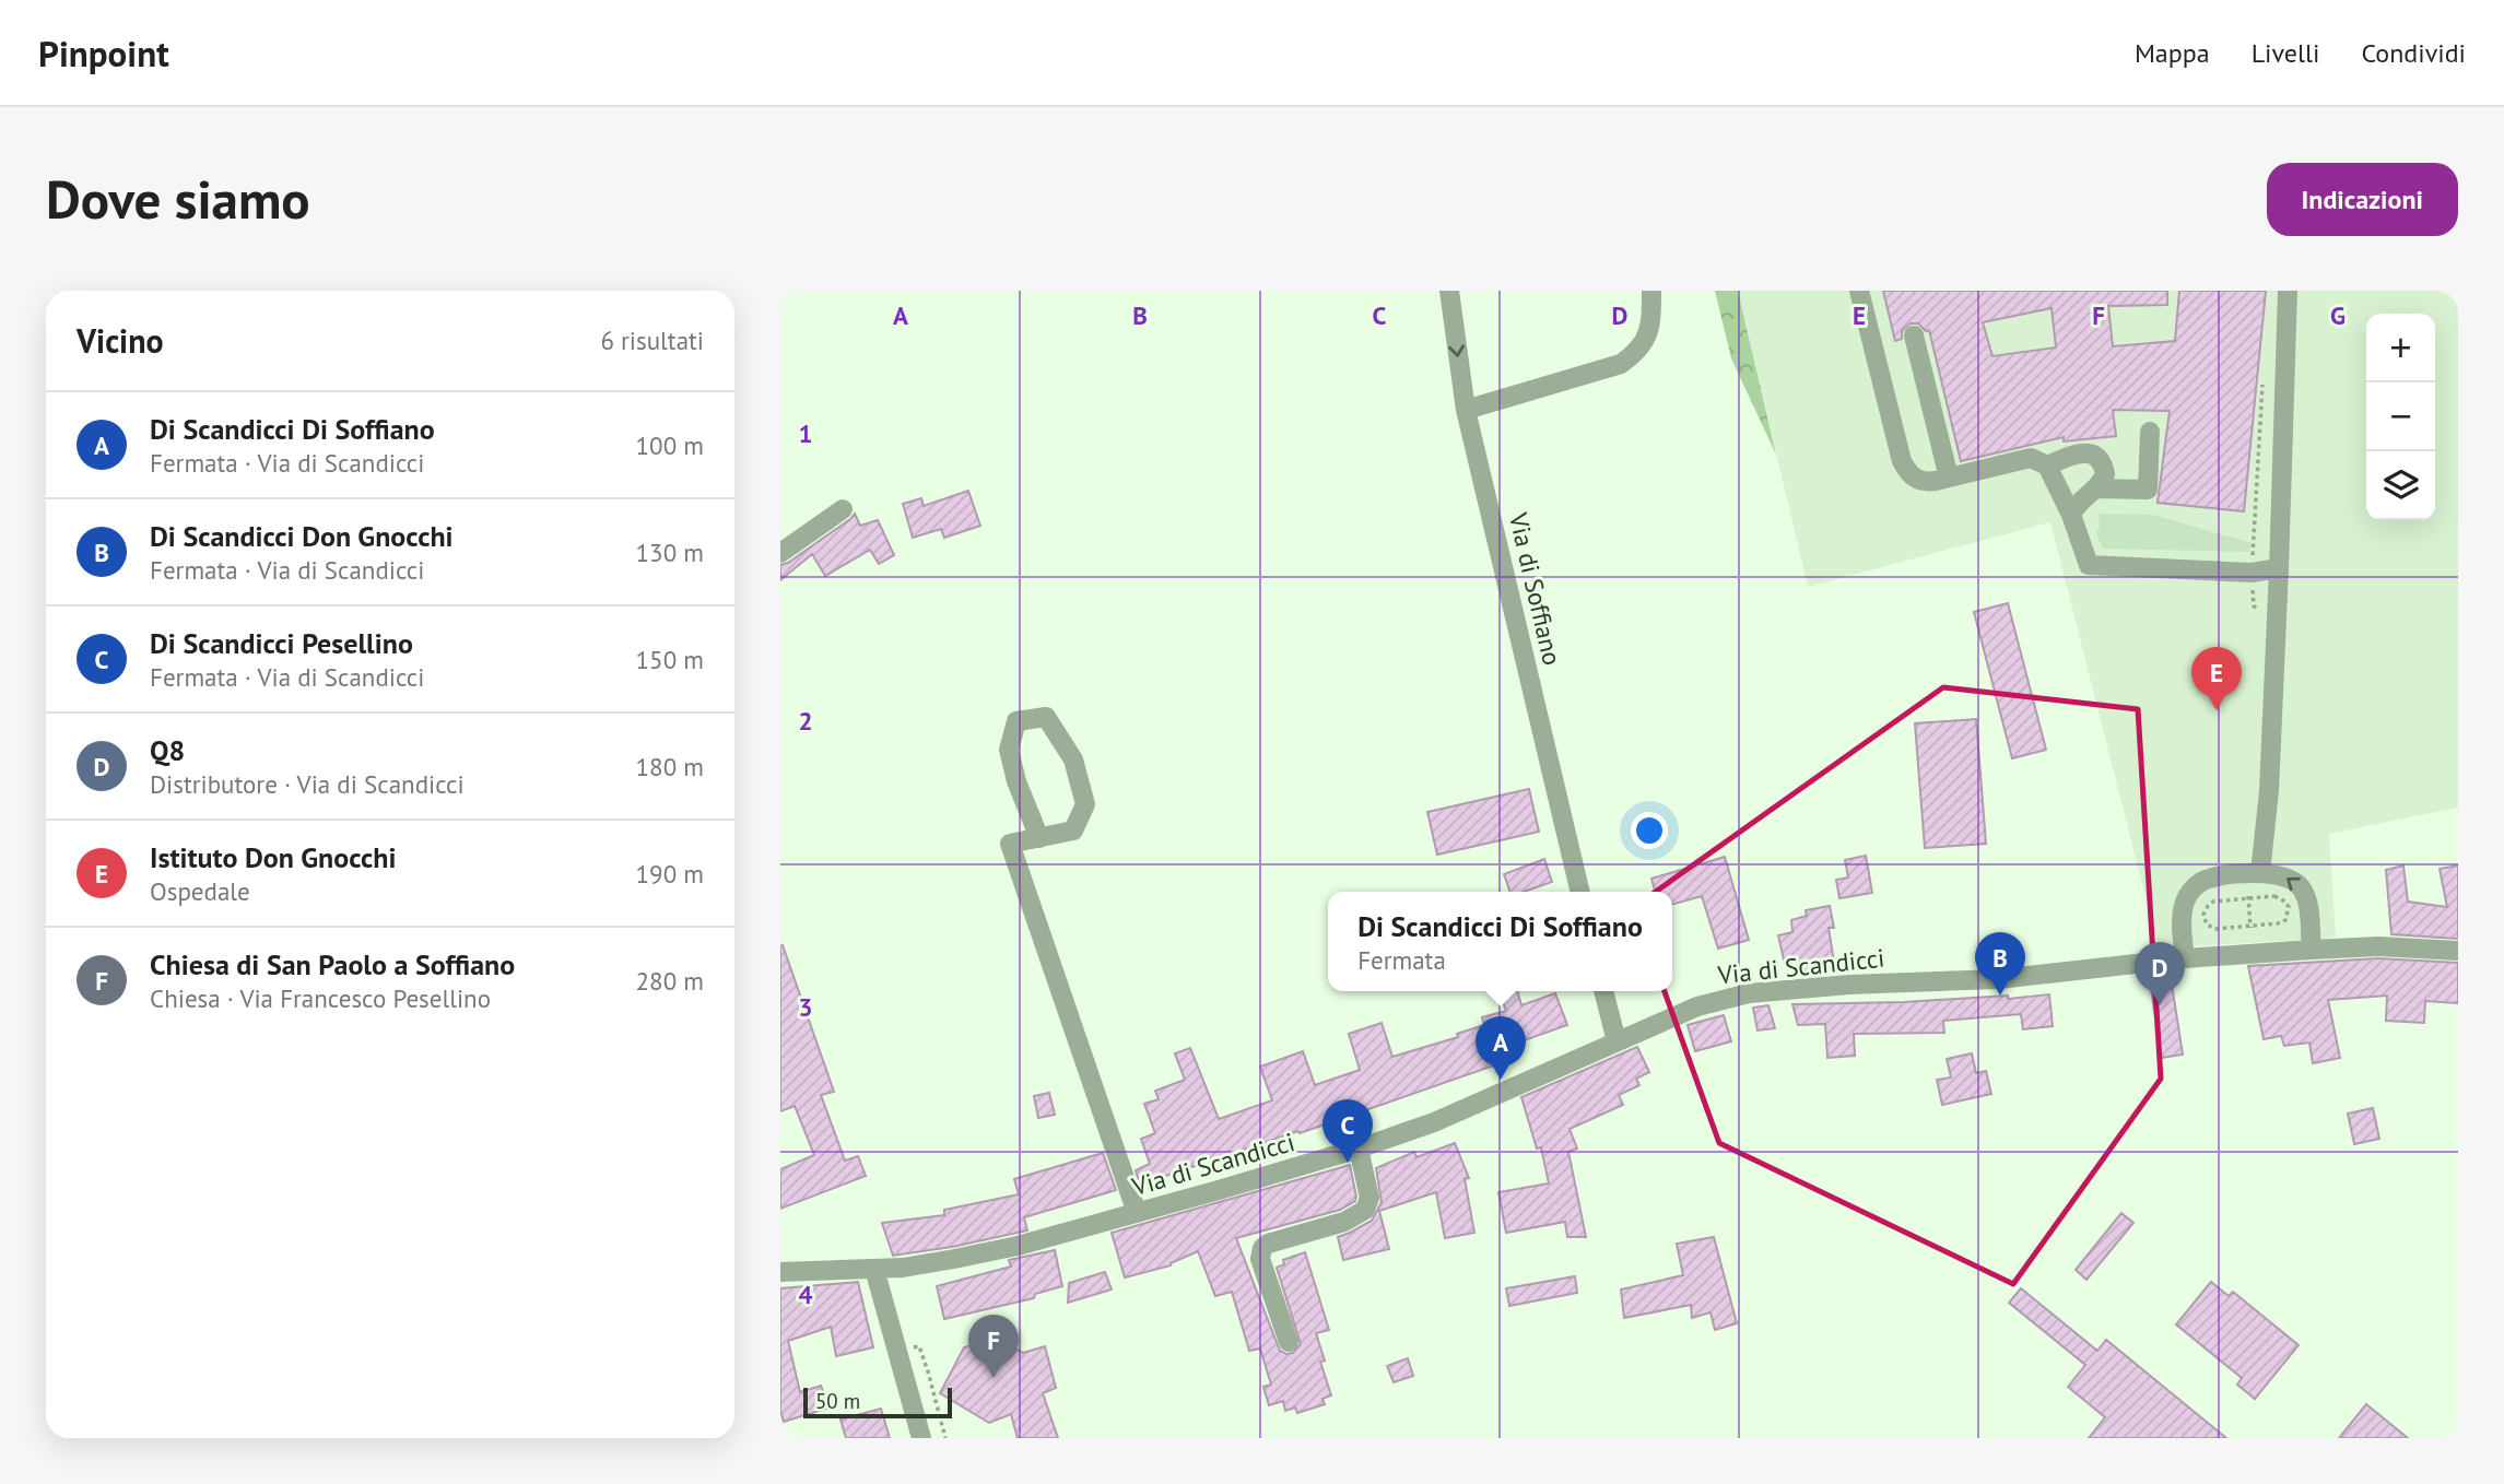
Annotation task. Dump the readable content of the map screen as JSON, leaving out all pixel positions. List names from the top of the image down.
{
  "streets": {
    "street": ["Via di Soffiano", "Via di Scandicci"]
  },
  "scale_bar": "50 m",
  "page": {
    "header": "Pinpoint",
    "nav": ["Mappa", "Livelli", "Condividi"],
    "buttons": "Indicazioni",
    "title": "Dove siamo",
    "heading": ["Vicino", "6 risultati"],
    "map_buttons": ["+", "−"],
    "list": [
      {
        "mark": "A",
        "name": "Di Scandicci Di Soffiano",
        "note": "Fermata · Via di Scandicci",
        "value": "100 m"
      },
      {
        "mark": "B",
        "name": "Di Scandicci Don Gnocchi",
        "note": "Fermata · Via di Scandicci",
        "value": "130 m"
      },
      {
        "mark": "C",
        "name": "Di Scandicci Pesellino",
        "note": "Fermata · Via di Scandicci",
        "value": "150 m"
      },
      {
        "mark": "D",
        "name": "Q8",
        "note": "Distributore · Via di Scandicci",
        "value": "180 m"
      },
      {
        "mark": "E",
        "name": "Istituto Don Gnocchi",
        "note": "Ospedale",
        "value": "190 m"
      },
      {
        "mark": "F",
        "name": "Chiesa di San Paolo a Soffiano",
        "note": "Chiesa · Via Francesco Pesellino",
        "value": "280 m"
      }
    ],
    "pins": [
      "E",
      "B",
      "D",
      "A",
      "C",
      "F"
    ],
    "popup": ["Di Scandicci Di Soffiano", "Fermata"],
    "scale": "50 m"
  },
  "grid": {
    "columns": [
      "A",
      "B",
      "C",
      "D",
      "E",
      "F",
      "G"
    ],
    "rows": [
      "1",
      "2",
      "3",
      "4"
    ]
  }
}
